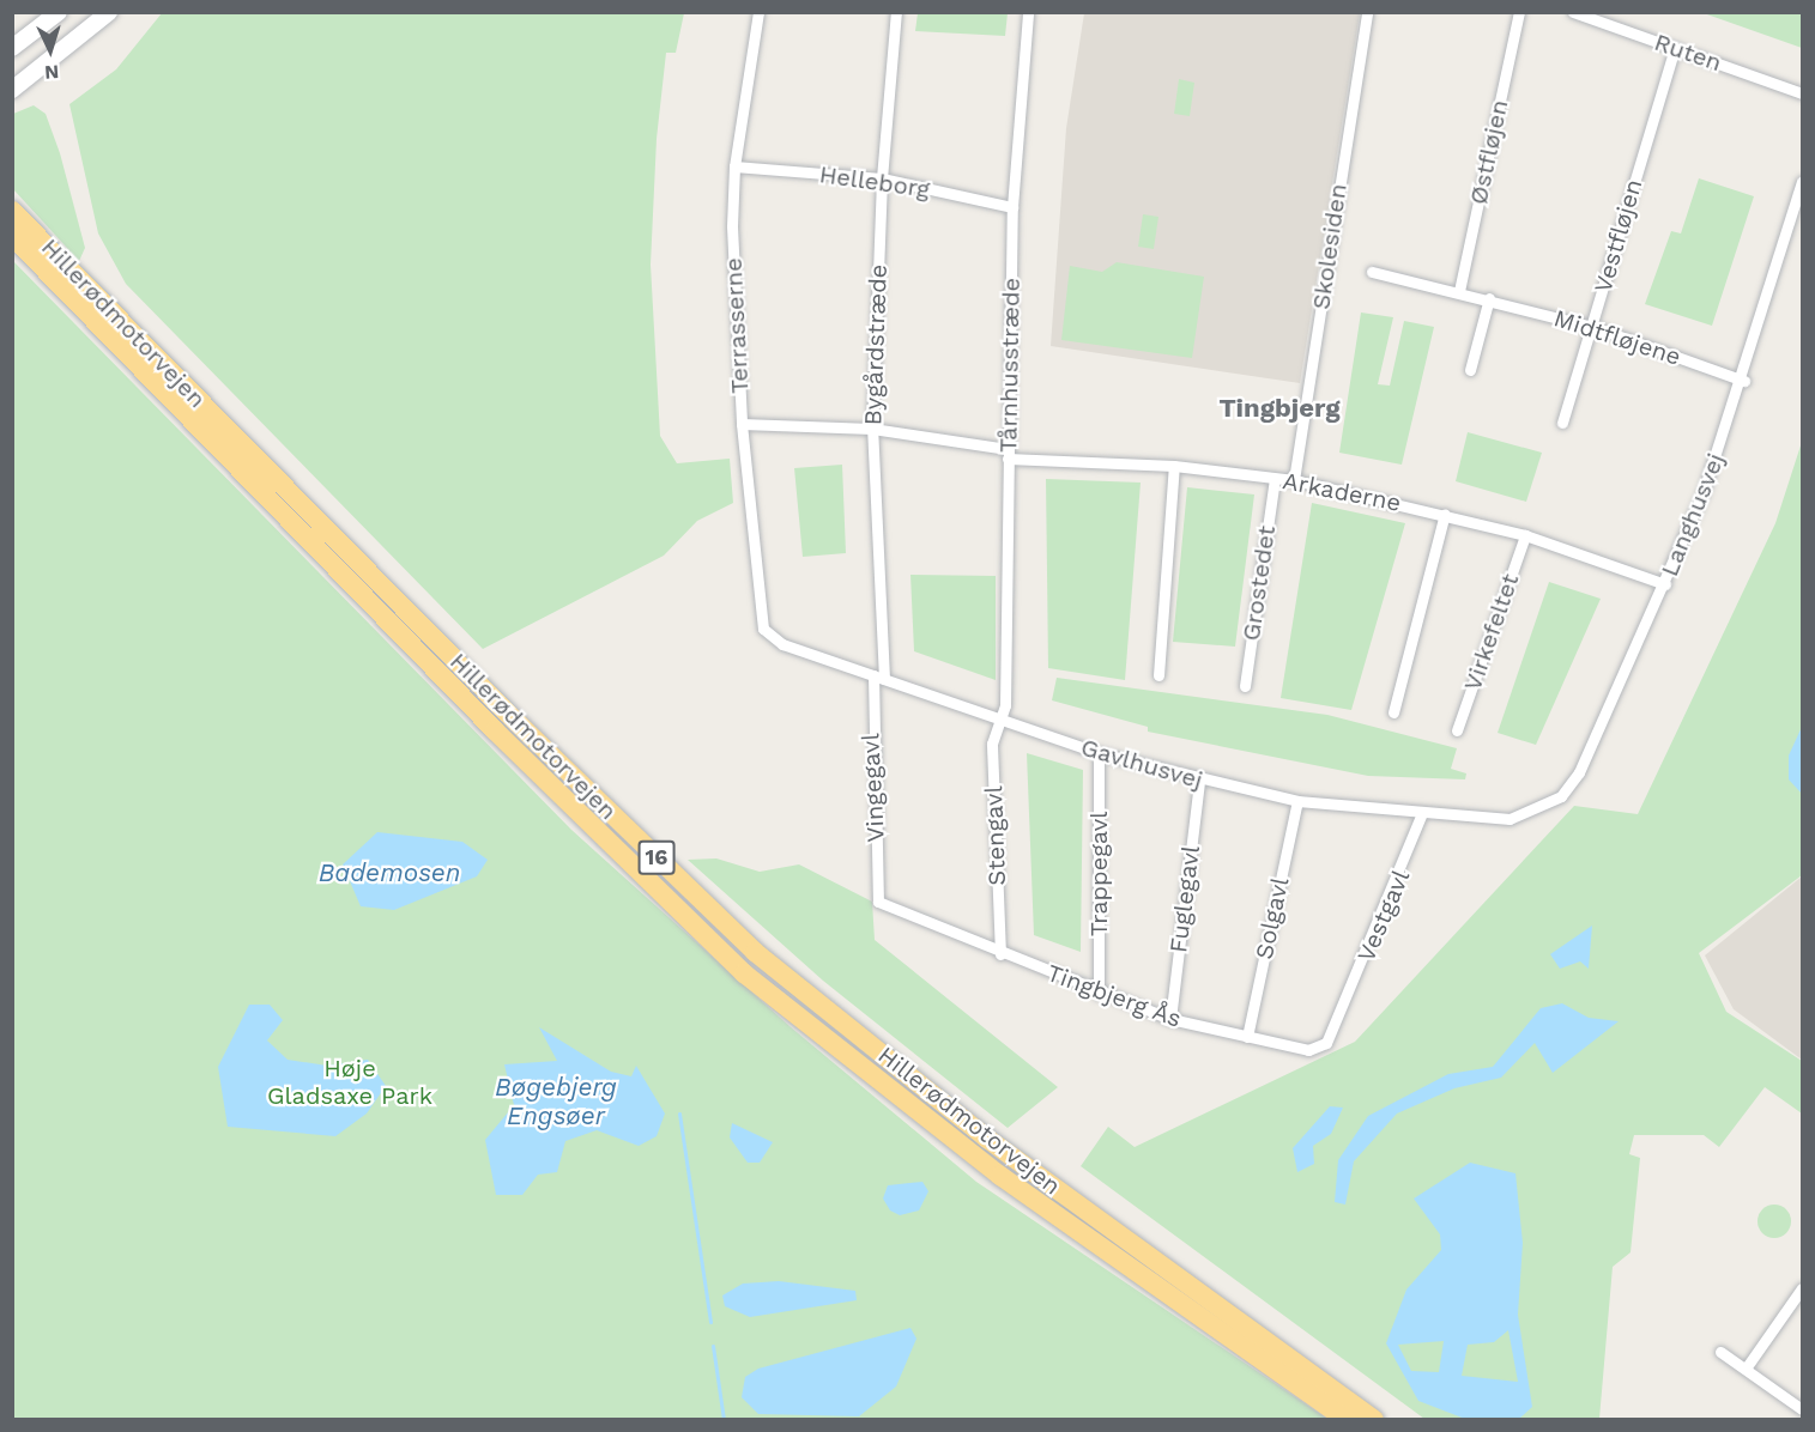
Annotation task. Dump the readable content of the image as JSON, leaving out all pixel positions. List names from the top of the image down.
{
  "streets": {
    "highway": ["Hillerødmotorvejen", "16"],
    "street": [
      "Ruten",
      "Østfløjen",
      "Helleborg",
      "Vestfløjen",
      "Skolesiden",
      "Terrasserne",
      "Midtfløjene",
      "Bygårdstræde",
      "Tårnhusstræde",
      "Arkaderne",
      "Langhusvej",
      "Grostedet",
      "Virkefeltet",
      "Gavlhusvej",
      "Vingegavl",
      "Stengavl",
      "Trappegavl",
      "Fuglegavl",
      "Vestgavl",
      "Solgavl",
      "Tingbjerg Ås"
    ]
  },
  "crossings": [
    ["Ruten", "Vestfløjen"],
    ["Østfløjen", "Midtfløjene"],
    ["Helleborg", "Terrasserne"],
    ["Helleborg", "Bygårdstræde"],
    ["Helleborg", "Tårnhusstræde"],
    ["Vestfløjen", "Midtfløjene"],
    ["Skolesiden", "Arkaderne"],
    ["Terrasserne", "Arkaderne"],
    ["Terrasserne", "Gavlhusvej"],
    ["Midtfløjene", "Langhusvej"],
    ["Bygårdstræde", "Arkaderne"],
    ["Bygårdstræde", "Gavlhusvej"],
    ["Bygårdstræde", "Vingegavl"],
    ["Tårnhusstræde", "Arkaderne"],
    ["Tårnhusstræde", "Gavlhusvej"],
    ["Tårnhusstræde", "Stengavl"],
    ["Arkaderne", "Langhusvej"],
    ["Arkaderne", "Grostedet"],
    ["Arkaderne", "Virkefeltet"],
    ["Langhusvej", "Gavlhusvej"],
    ["Gavlhusvej", "Vingegavl"],
    ["Gavlhusvej", "Stengavl"],
    ["Gavlhusvej", "Trappegavl"],
    ["Gavlhusvej", "Fuglegavl"],
    ["Gavlhusvej", "Vestgavl"],
    ["Gavlhusvej", "Solgavl"],
    ["Vingegavl", "Tingbjerg Ås"],
    ["Stengavl", "Tingbjerg Ås"],
    ["Trappegavl", "Tingbjerg Ås"],
    ["Fuglegavl", "Tingbjerg Ås"],
    ["Vestgavl", "Tingbjerg Ås"],
    ["Solgavl", "Tingbjerg Ås"]
  ],
  "districts": ["Tingbjerg"],
  "water": ["Bademosen", "Bøgebjerg Engsøer"],
  "parks": ["Høje Gladsaxe Park"],
  "north": "bottom"
}
